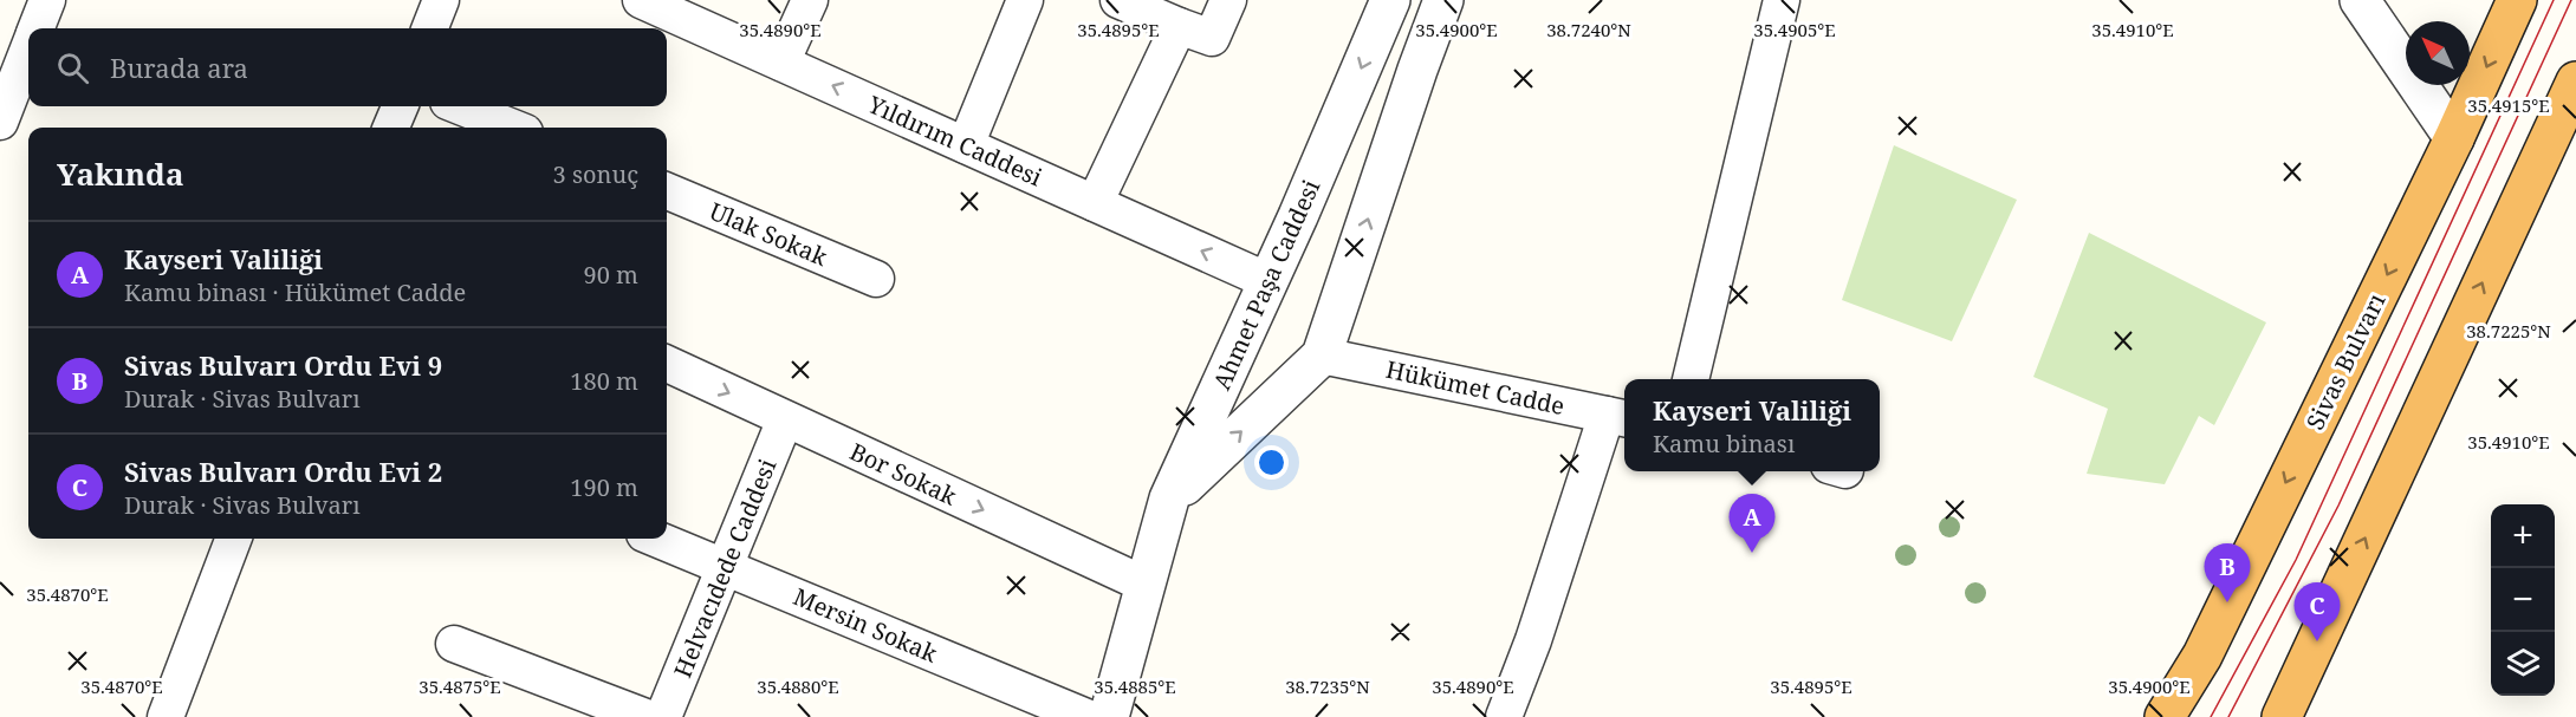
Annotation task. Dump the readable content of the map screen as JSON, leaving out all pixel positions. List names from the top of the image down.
{
  "streets": {
    "highway": ["Sivas Bulvarı"],
    "street": [
      "Yıldırım Caddesi",
      "Ulak Sokak",
      "Ahmet Paşa Caddesi",
      "Hükümet Cadde",
      "Bor Sokak",
      "Helvacıdede Caddesi",
      "Mersin Sokak"
    ]
  },
  "crossings": [
    ["Yıldırım Caddesi", "Ahmet Paşa Caddesi"],
    ["Ahmet Paşa Caddesi", "Hükümet Cadde"],
    ["Bor Sokak", "Helvacıdede Caddesi"],
    ["Helvacıdede Caddesi", "Mersin Sokak"]
  ],
  "one_way": ["Yıldırım Caddesi", "Bor Sokak"],
  "north": "top left",
  "page": {
    "search": "Burada ara",
    "heading": ["Yakında", "3 sonuç"],
    "list": [
      {
        "mark": "A",
        "name": "Kayseri Valiliği",
        "note": "Kamu binası · Hükümet Cadde",
        "value": "90 m"
      },
      {
        "mark": "B",
        "name": "Sivas Bulvarı Ordu Evi 9",
        "note": "Durak · Sivas Bulvarı",
        "value": "180 m"
      },
      {
        "mark": "C",
        "name": "Sivas Bulvarı Ordu Evi 2",
        "note": "Durak · Sivas Bulvarı",
        "value": "190 m"
      }
    ],
    "popup": ["Kayseri Valiliği", "Kamu binası"],
    "pins": ["A", "B", "C"],
    "map_buttons": ["+", "−"]
  },
  "coordinates": [
    "35.4890°E",
    "35.4905°E",
    "35.4910°E",
    "35.4895°E",
    "35.4900°E",
    "38.7240°N",
    "35.4915°E",
    "38.7225°N",
    "35.4870°E",
    "35.4875°E",
    "35.4880°E",
    "35.4885°E",
    "38.7235°N"
  ]
}
